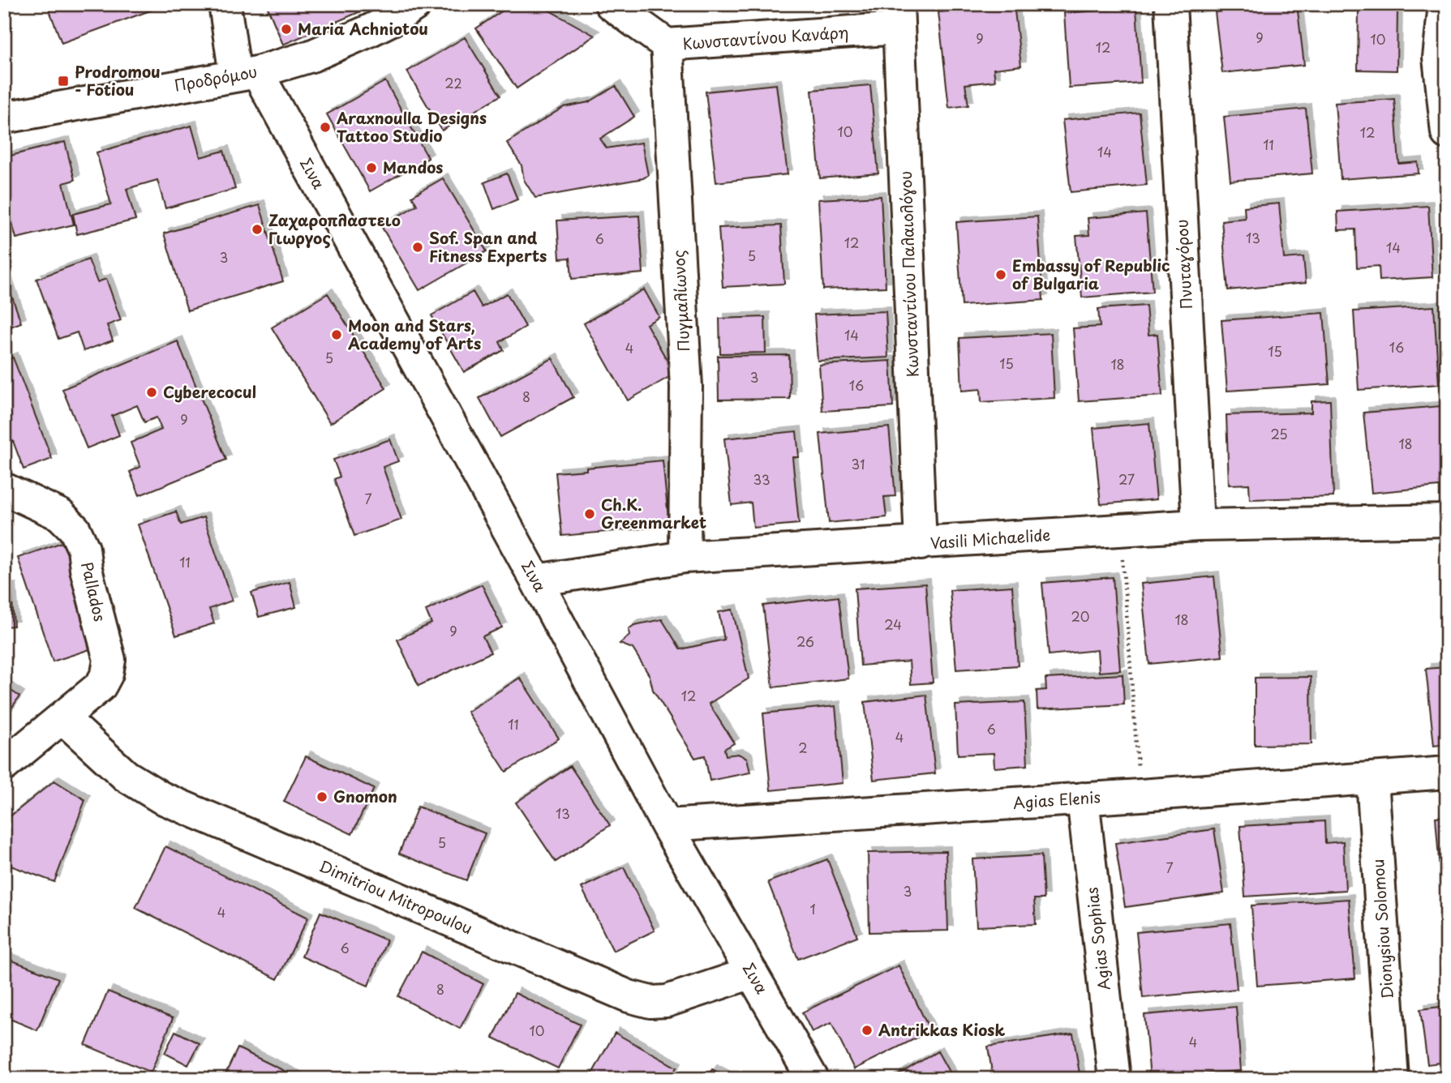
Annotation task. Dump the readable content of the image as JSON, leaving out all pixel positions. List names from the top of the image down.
{
  "streets": {
    "street": [
      "Κωνσταντίνου Κανάρη",
      "Προδρόμου",
      "Σινα",
      "Πνυταγόρου",
      "Κωνσταντίνου Παλαιολόγου",
      "Πυγμαλίωνος",
      "Vasili Michaelide",
      "Pallados",
      "Agias Elenis",
      "Dimitriou Mitropoulou",
      "Dionysiou Solomou",
      "Agias Sophias"
    ]
  },
  "crossings": [
    ["Κωνσταντίνου Κανάρη", "Κωνσταντίνου Παλαιολόγου"],
    ["Κωνσταντίνου Κανάρη", "Πυγμαλίωνος"],
    ["Προδρόμου", "Σινα"],
    ["Σινα", "Vasili Michaelide"],
    ["Σινα", "Agias Elenis"],
    ["Σινα", "Dimitriou Mitropoulou"],
    ["Πνυταγόρου", "Vasili Michaelide"],
    ["Κωνσταντίνου Παλαιολόγου", "Vasili Michaelide"],
    ["Πυγμαλίωνος", "Vasili Michaelide"],
    ["Pallados", "Dimitriou Mitropoulou"],
    ["Agias Elenis", "Dionysiou Solomou"],
    ["Agias Elenis", "Agias Sophias"]
  ],
  "places": {
    "other": [
      "Maria Achniotou",
      "Araxnoulla Designs Tattoo Studio",
      "Mandos",
      "Ζαχαροπλαστειο Γιωργος",
      "Sof. Span and Fitness Experts",
      "Embassy of Republic of Bulgaria",
      "Moon and Stars, Academy of Arts",
      "Cyberecocul",
      "Ch.K. Greenmarket",
      "Gnomon",
      "Antrikkas Kiosk"
    ],
    "transit": ["Prodromou - Fotiou"]
  },
  "house_numbers": [
    "9",
    "9",
    "10",
    "12",
    "22",
    "10",
    "12",
    "11",
    "14",
    "13",
    "6",
    "12",
    "14",
    "5",
    "3",
    "14",
    "16",
    "4",
    "15",
    "5",
    "15",
    "18",
    "3",
    "16",
    "8",
    "9",
    "25",
    "18",
    "31",
    "33",
    "27",
    "7",
    "11",
    "20",
    "18",
    "24",
    "9",
    "26",
    "12",
    "11",
    "6",
    "4",
    "2",
    "13",
    "5",
    "7",
    "3",
    "1",
    "4",
    "6",
    "8",
    "10",
    "4"
  ]
}
